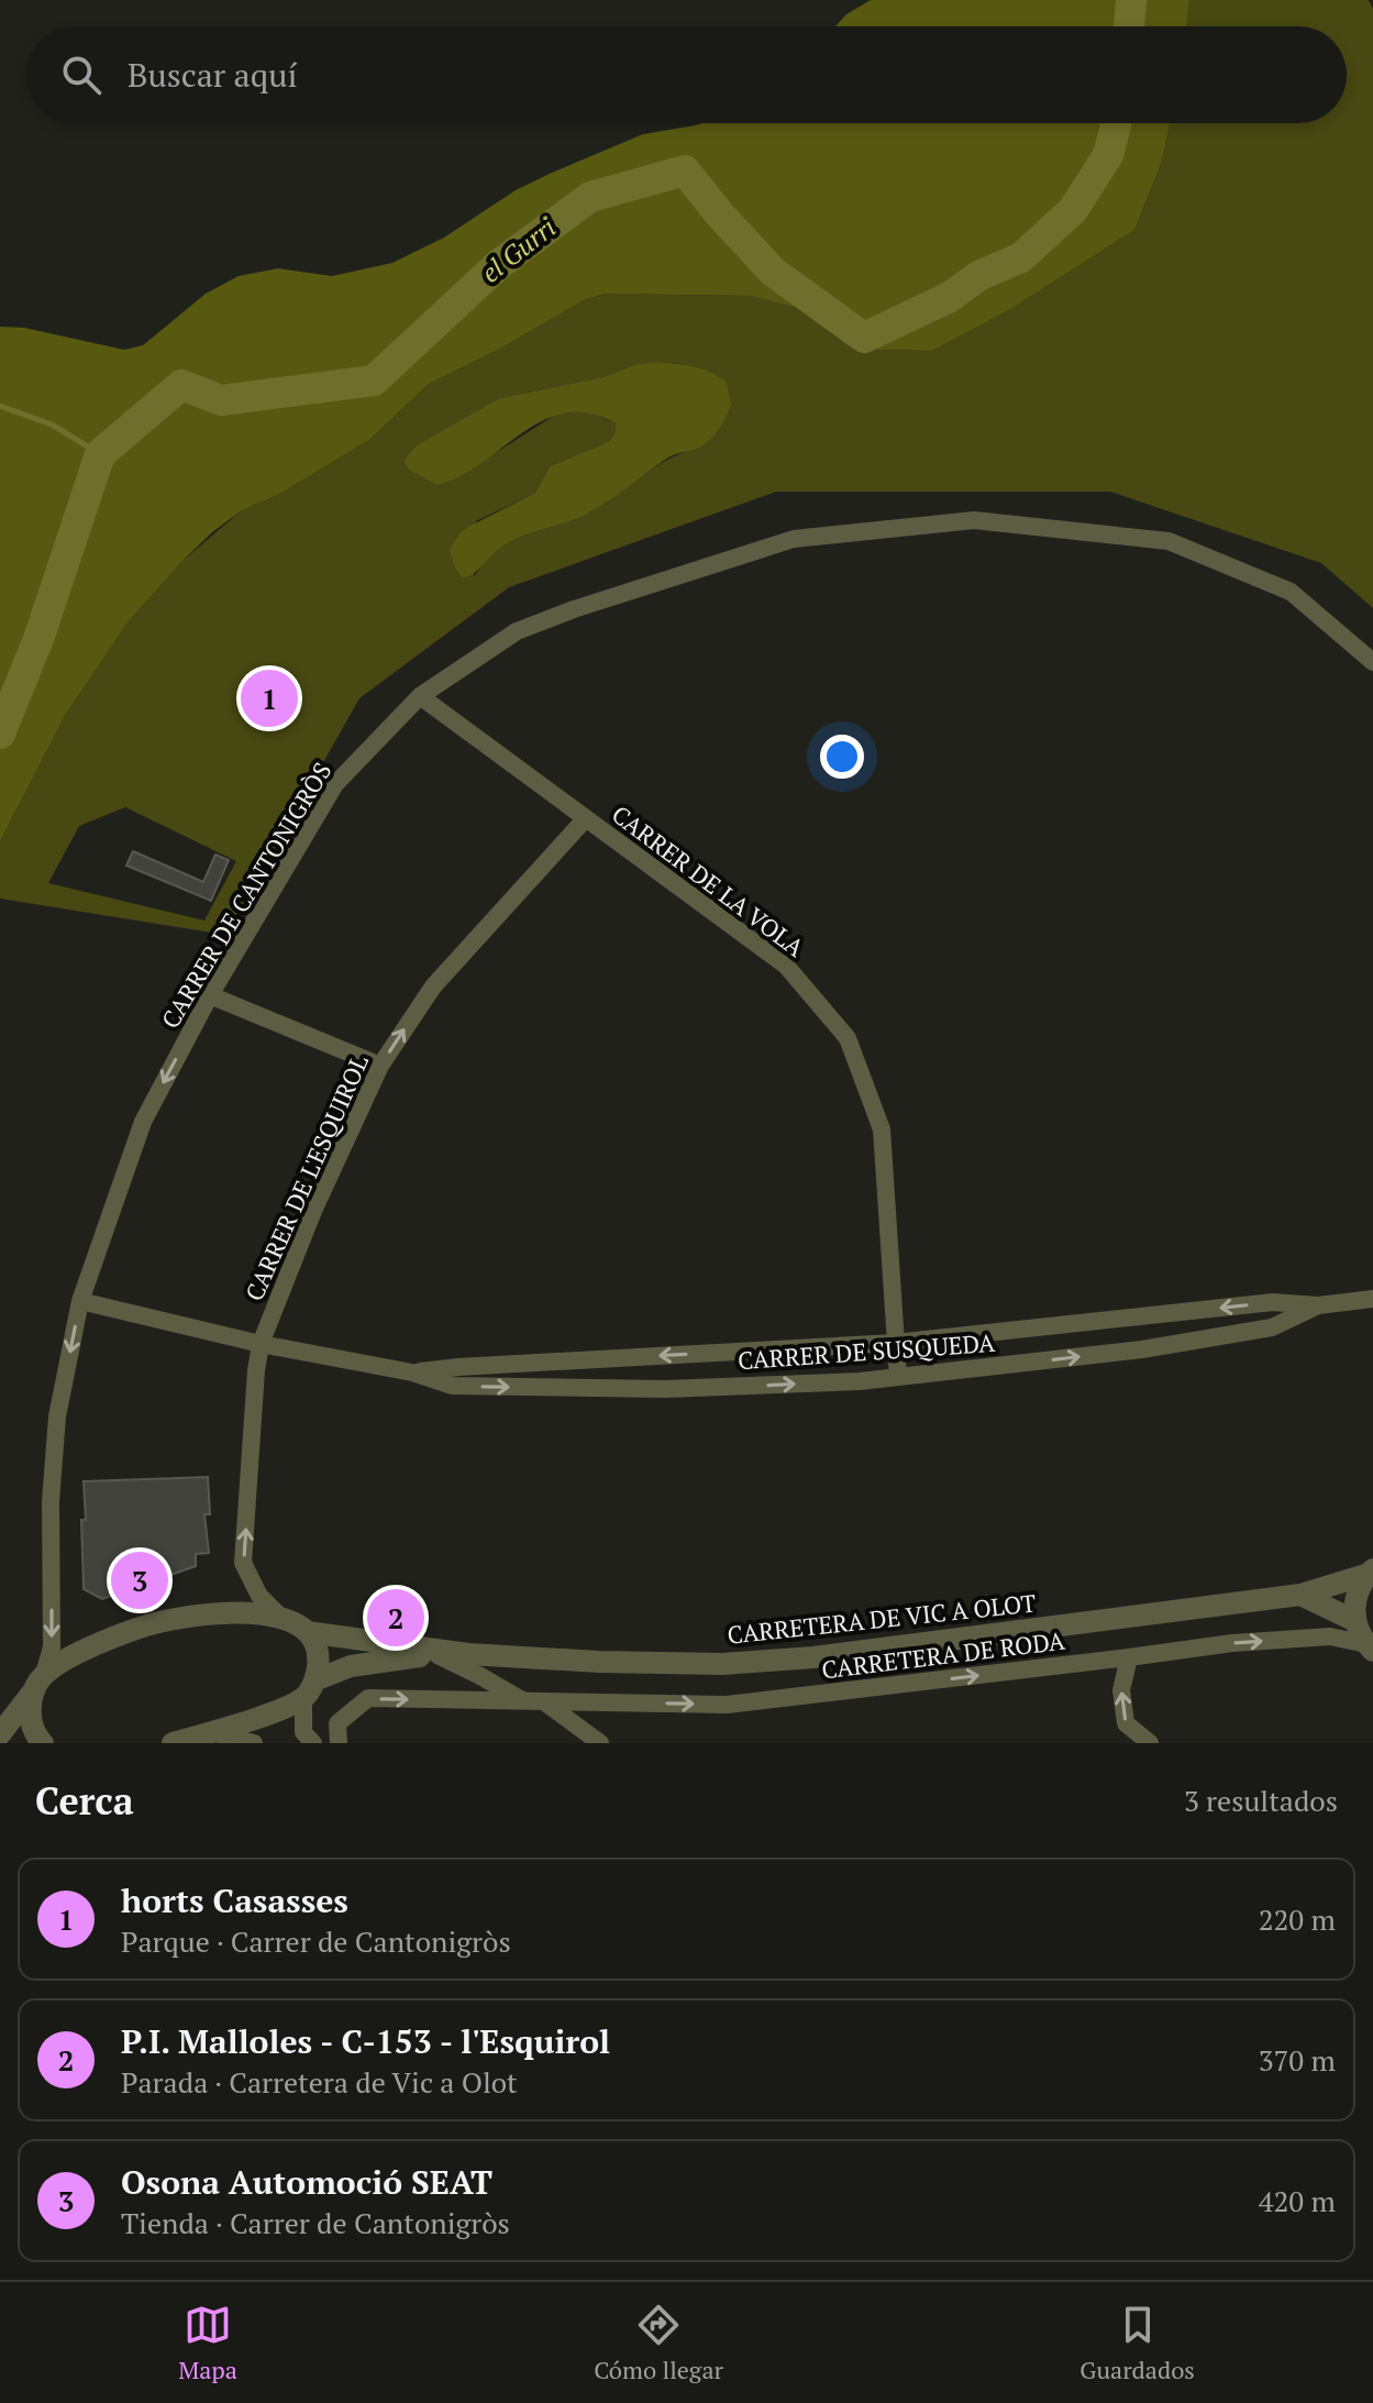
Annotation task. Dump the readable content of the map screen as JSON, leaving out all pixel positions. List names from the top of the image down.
{
  "streets": {
    "street": [
      "CARRER DE LA VOLA",
      "CARRER DE CANTONIGRÒS",
      "CARRER DE L'ESQUIROL",
      "CARRER DE SUSQUEDA",
      "CARRETERA DE VIC A OLOT",
      "CARRETERA DE RODA"
    ]
  },
  "crossings": [
    ["CARRER DE LA VOLA", "CARRER DE CANTONIGRÒS"],
    ["CARRER DE LA VOLA", "CARRER DE L'ESQUIROL"],
    ["CARRER DE LA VOLA", "CARRER DE SUSQUEDA"],
    ["CARRER DE CANTONIGRÒS", "CARRER DE SUSQUEDA"],
    ["CARRER DE L'ESQUIROL", "CARRER DE SUSQUEDA"],
    ["CARRETERA DE VIC A OLOT", "CARRETERA DE RODA"]
  ],
  "one_way": ["CARRER DE L'ESQUIROL", "CARRETERA DE RODA"],
  "water": ["el Gurri"],
  "page": {
    "search": "Buscar aquí",
    "pins": ["1", "3", "2"],
    "heading": ["Cerca", "3 resultados"],
    "list": [
      {
        "mark": "1",
        "name": "horts Casasses",
        "note": "Parque · Carrer de Cantonigròs",
        "value": "220 m"
      },
      {
        "mark": "2",
        "name": "P.I. Malloles - C-153 - l'Esquirol",
        "note": "Parada · Carretera de Vic a Olot",
        "value": "370 m"
      },
      {
        "mark": "3",
        "name": "Osona Automoció SEAT",
        "note": "Tienda · Carrer de Cantonigròs",
        "value": "420 m"
      }
    ],
    "nav": ["Mapa", "Cómo llegar", "Guardados"]
  }
}
